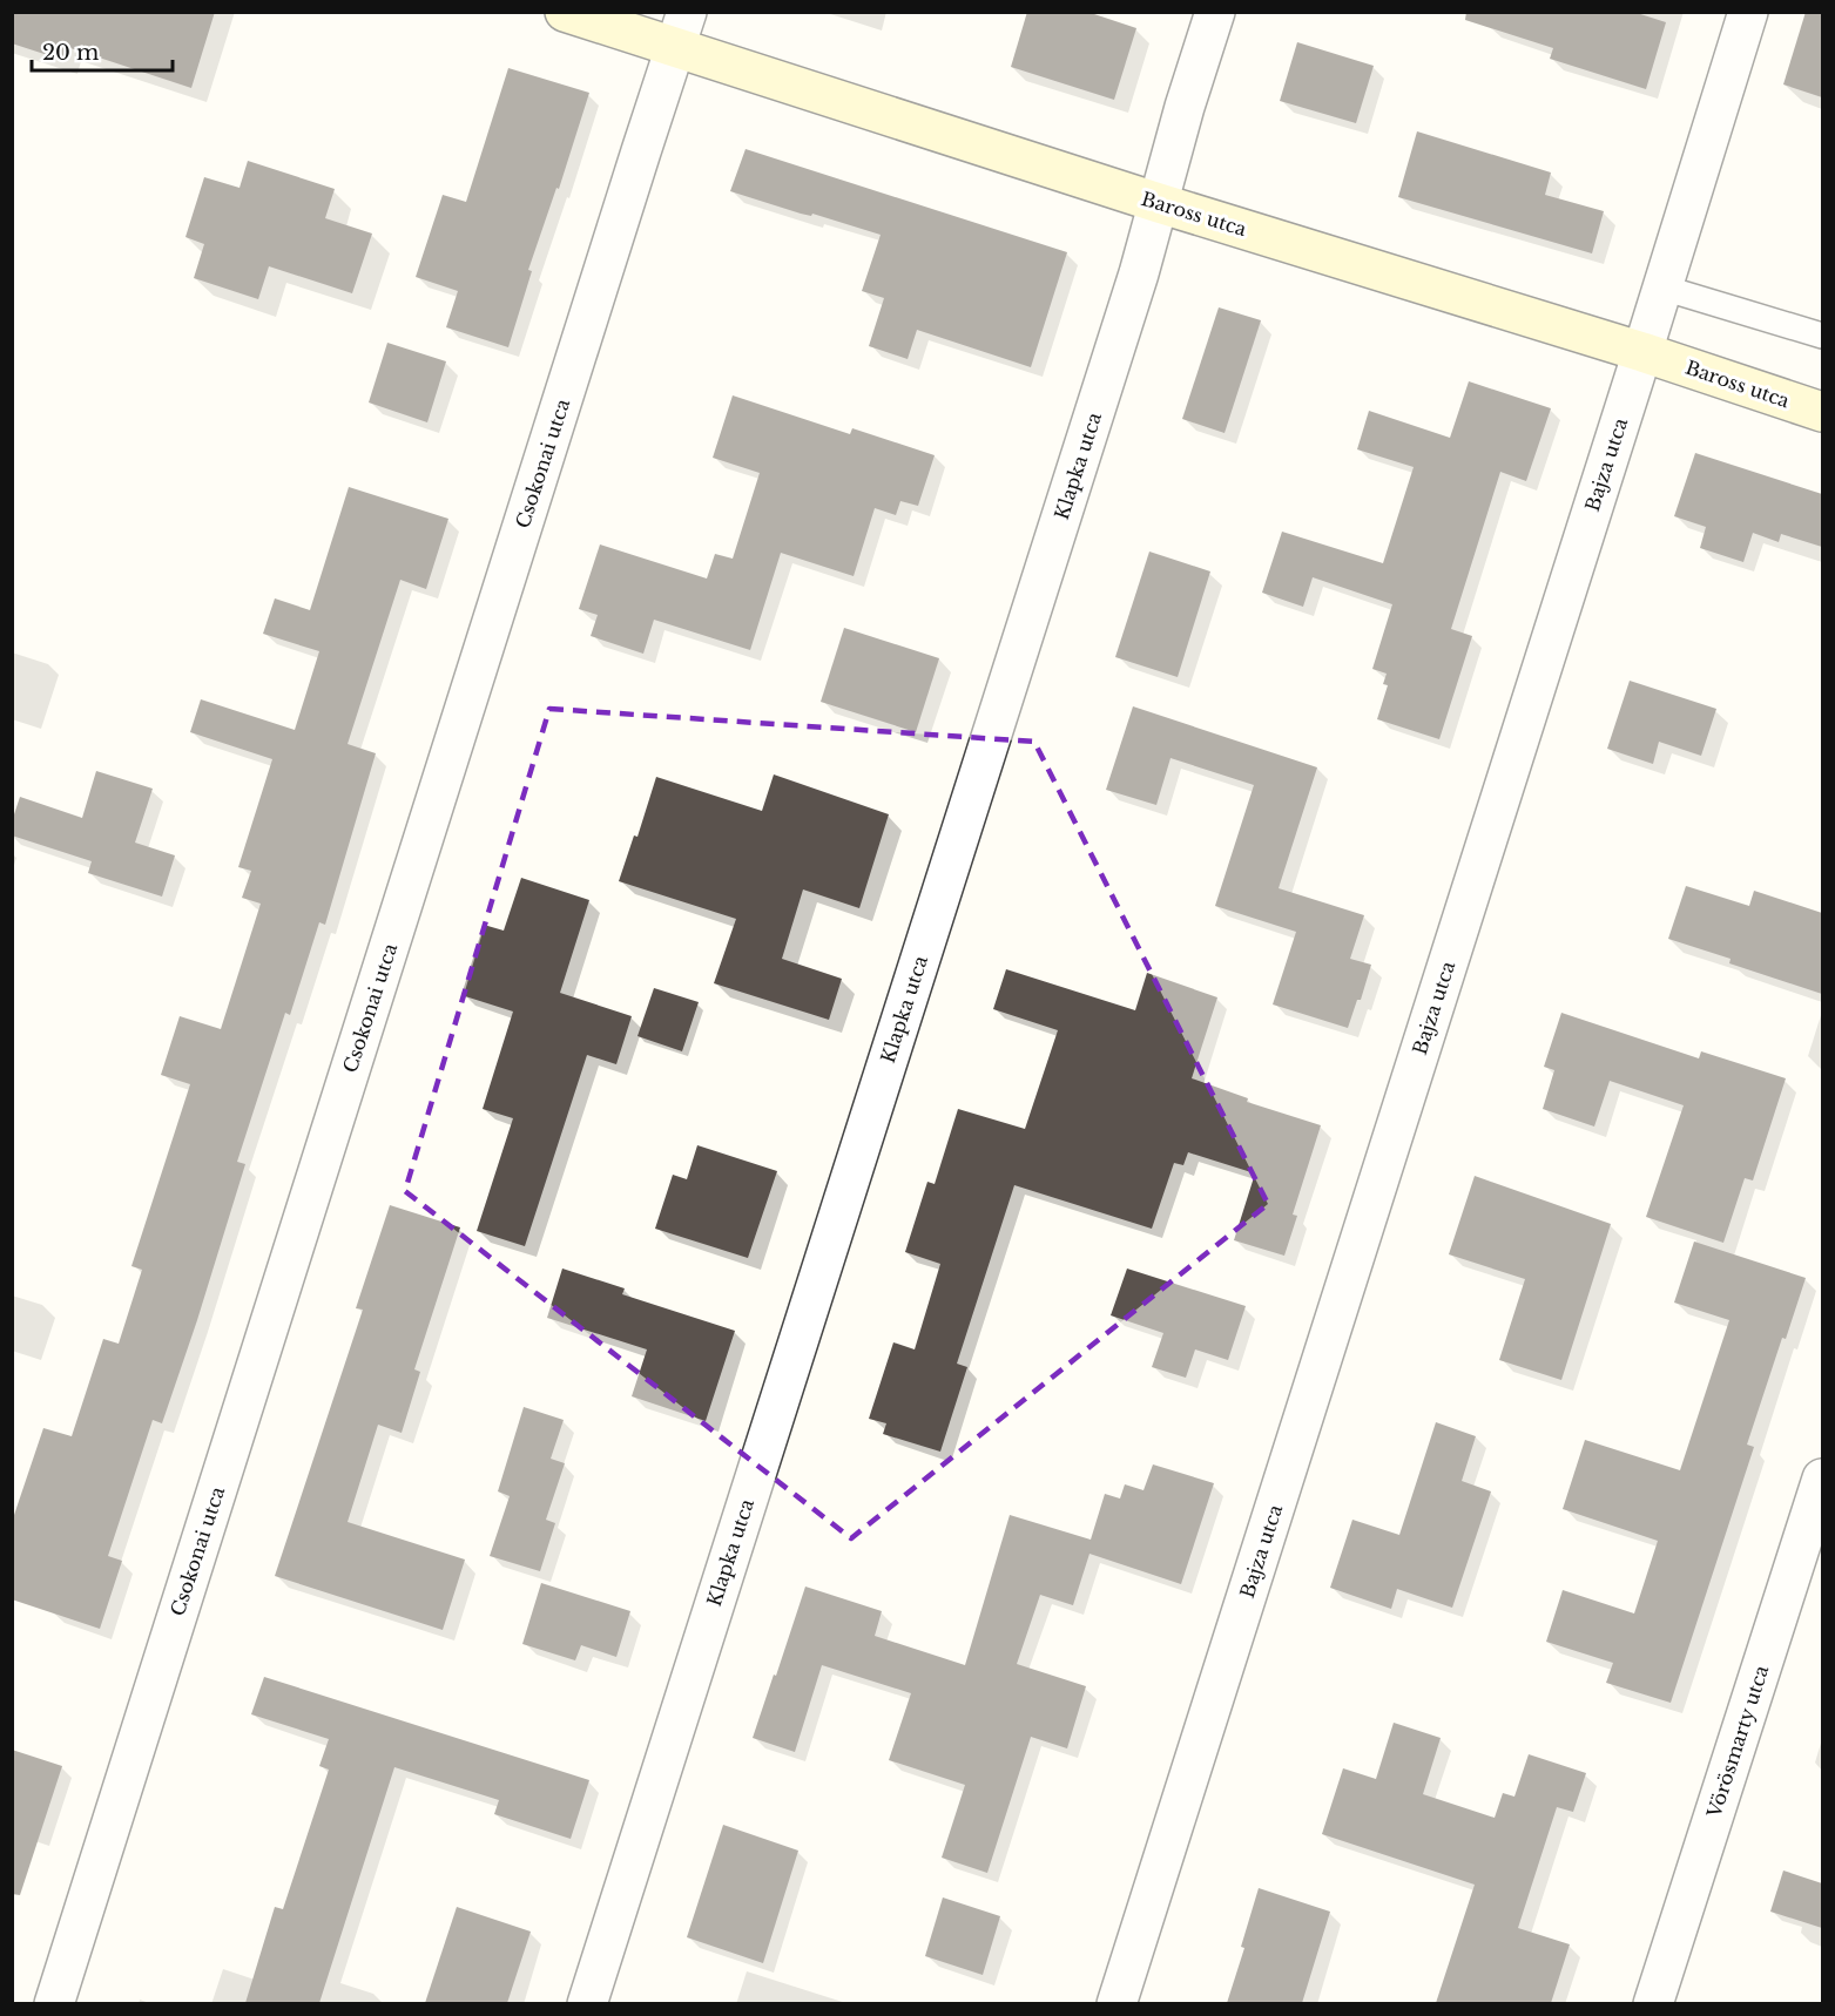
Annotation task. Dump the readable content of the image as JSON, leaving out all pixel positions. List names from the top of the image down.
{
  "streets": {
    "street": [
      "Baross utca",
      "Csokonai utca",
      "Bajza utca",
      "Klapka utca",
      "Vörösmarty utca"
    ]
  },
  "crossings": [
    ["Baross utca", "Csokonai utca"],
    ["Baross utca", "Bajza utca"],
    ["Baross utca", "Klapka utca"]
  ],
  "scale_bar": "20 m"
}
